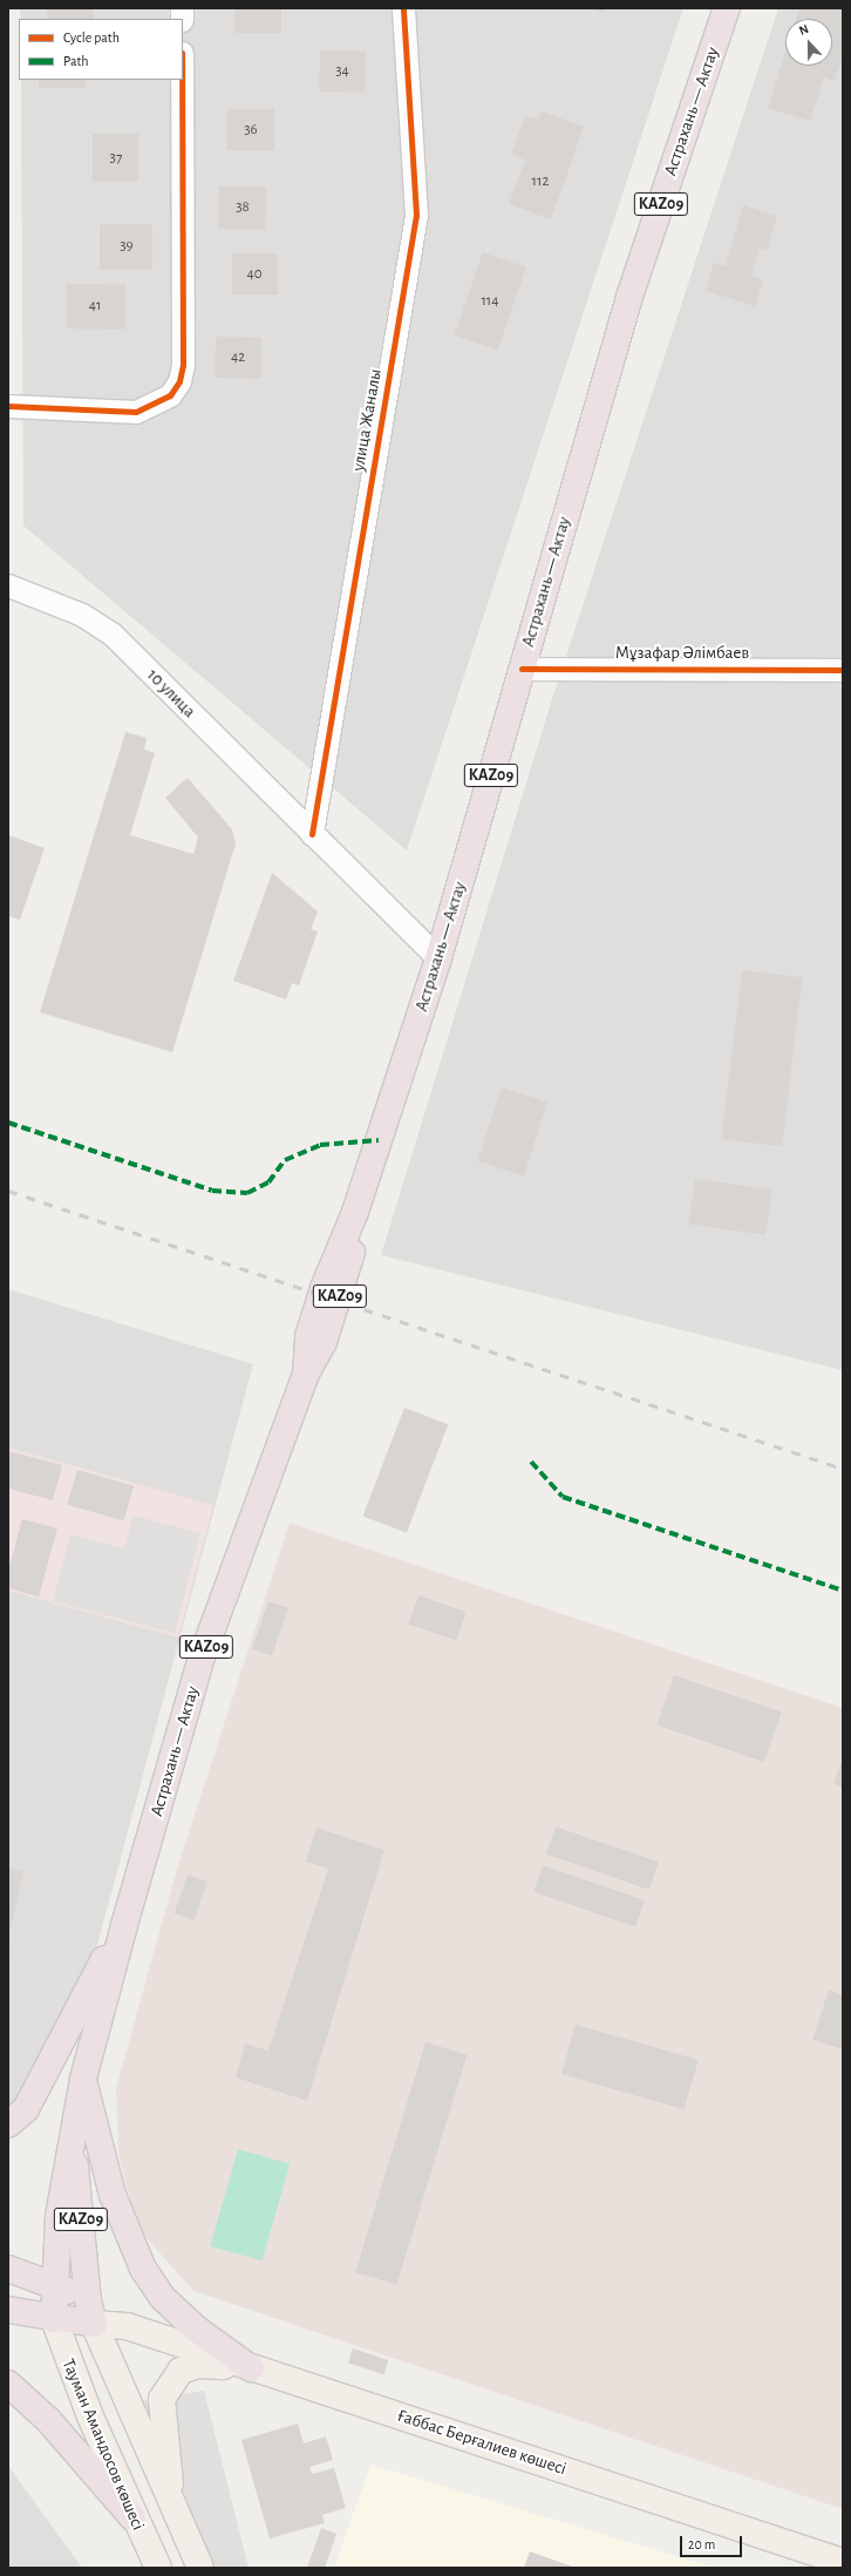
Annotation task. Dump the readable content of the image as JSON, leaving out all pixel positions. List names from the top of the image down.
{
  "streets": {
    "highway": ["Астрахань — Актау", "KAZ09"],
    "main road": ["Ғаббас Берғалиев көшесі", "Тауман Амандосов көшесі"],
    "street": ["улица Жаналы", "Мұзафар Әлімбаев", "10 улица"]
  },
  "crossings": [
    ["Астрахань — Актау", "Мұзафар Әлімбаев"],
    ["Астрахань — Актау", "10 улица"],
    ["Астрахань — Актау", "Ғаббас Берғалиев көшесі"],
    ["Астрахань — Актау", "Тауман Амандосов көшесі"],
    ["улица Жаналы", "10 улица"]
  ],
  "house_numbers": [
    "34",
    "36",
    "37",
    "112",
    "38",
    "39",
    "40",
    "114",
    "41",
    "42"
  ],
  "legend": ["Cycle path", "Path"],
  "scale_bar": "20 m",
  "north": "top"
}
